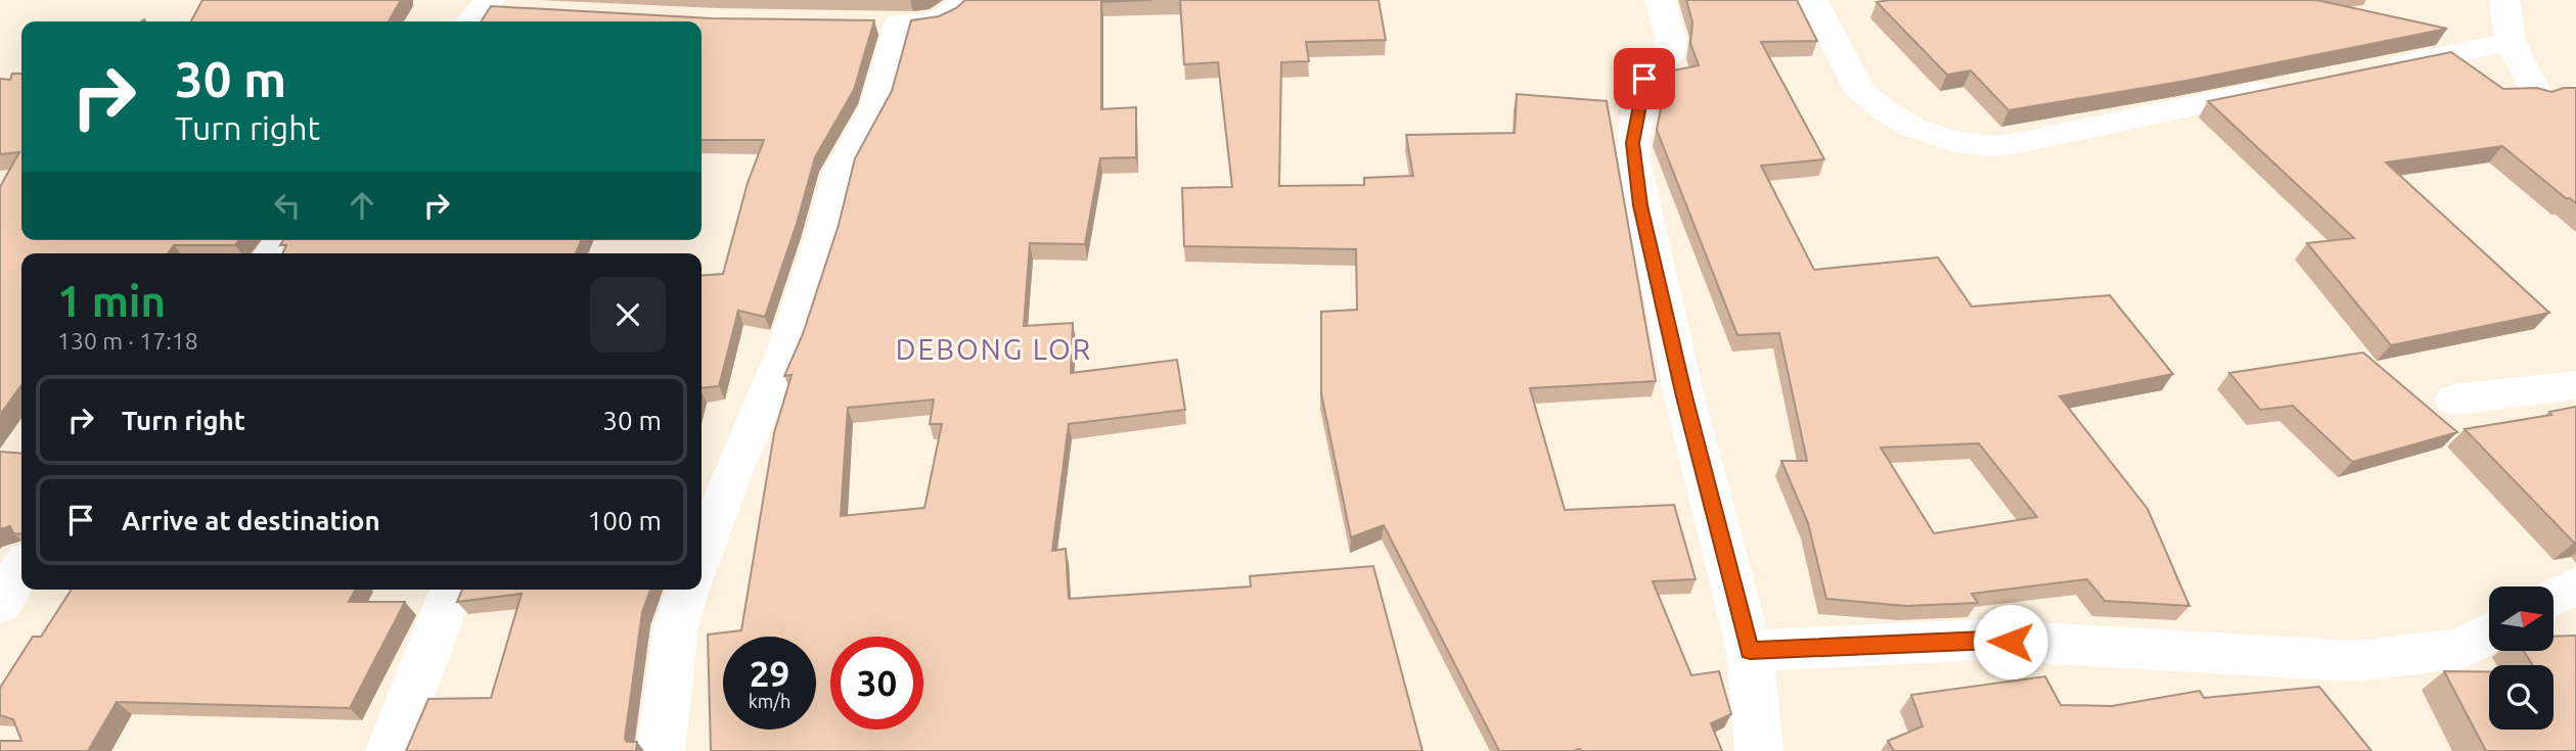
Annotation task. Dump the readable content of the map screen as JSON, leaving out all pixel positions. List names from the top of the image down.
{
  "districts": ["DEBONG LOR"],
  "north": "right",
  "page": {
    "turn": ["30 m", "Turn right"],
    "heading": ["1 min", "130 m · 17:18"],
    "list": [
      {
        "name": "Turn right",
        "value": "30 m"
      },
      {
        "name": "Arrive at destination",
        "value": "100 m"
      }
    ],
    "speed": "29 km/h",
    "limit": "30"
  }
}
